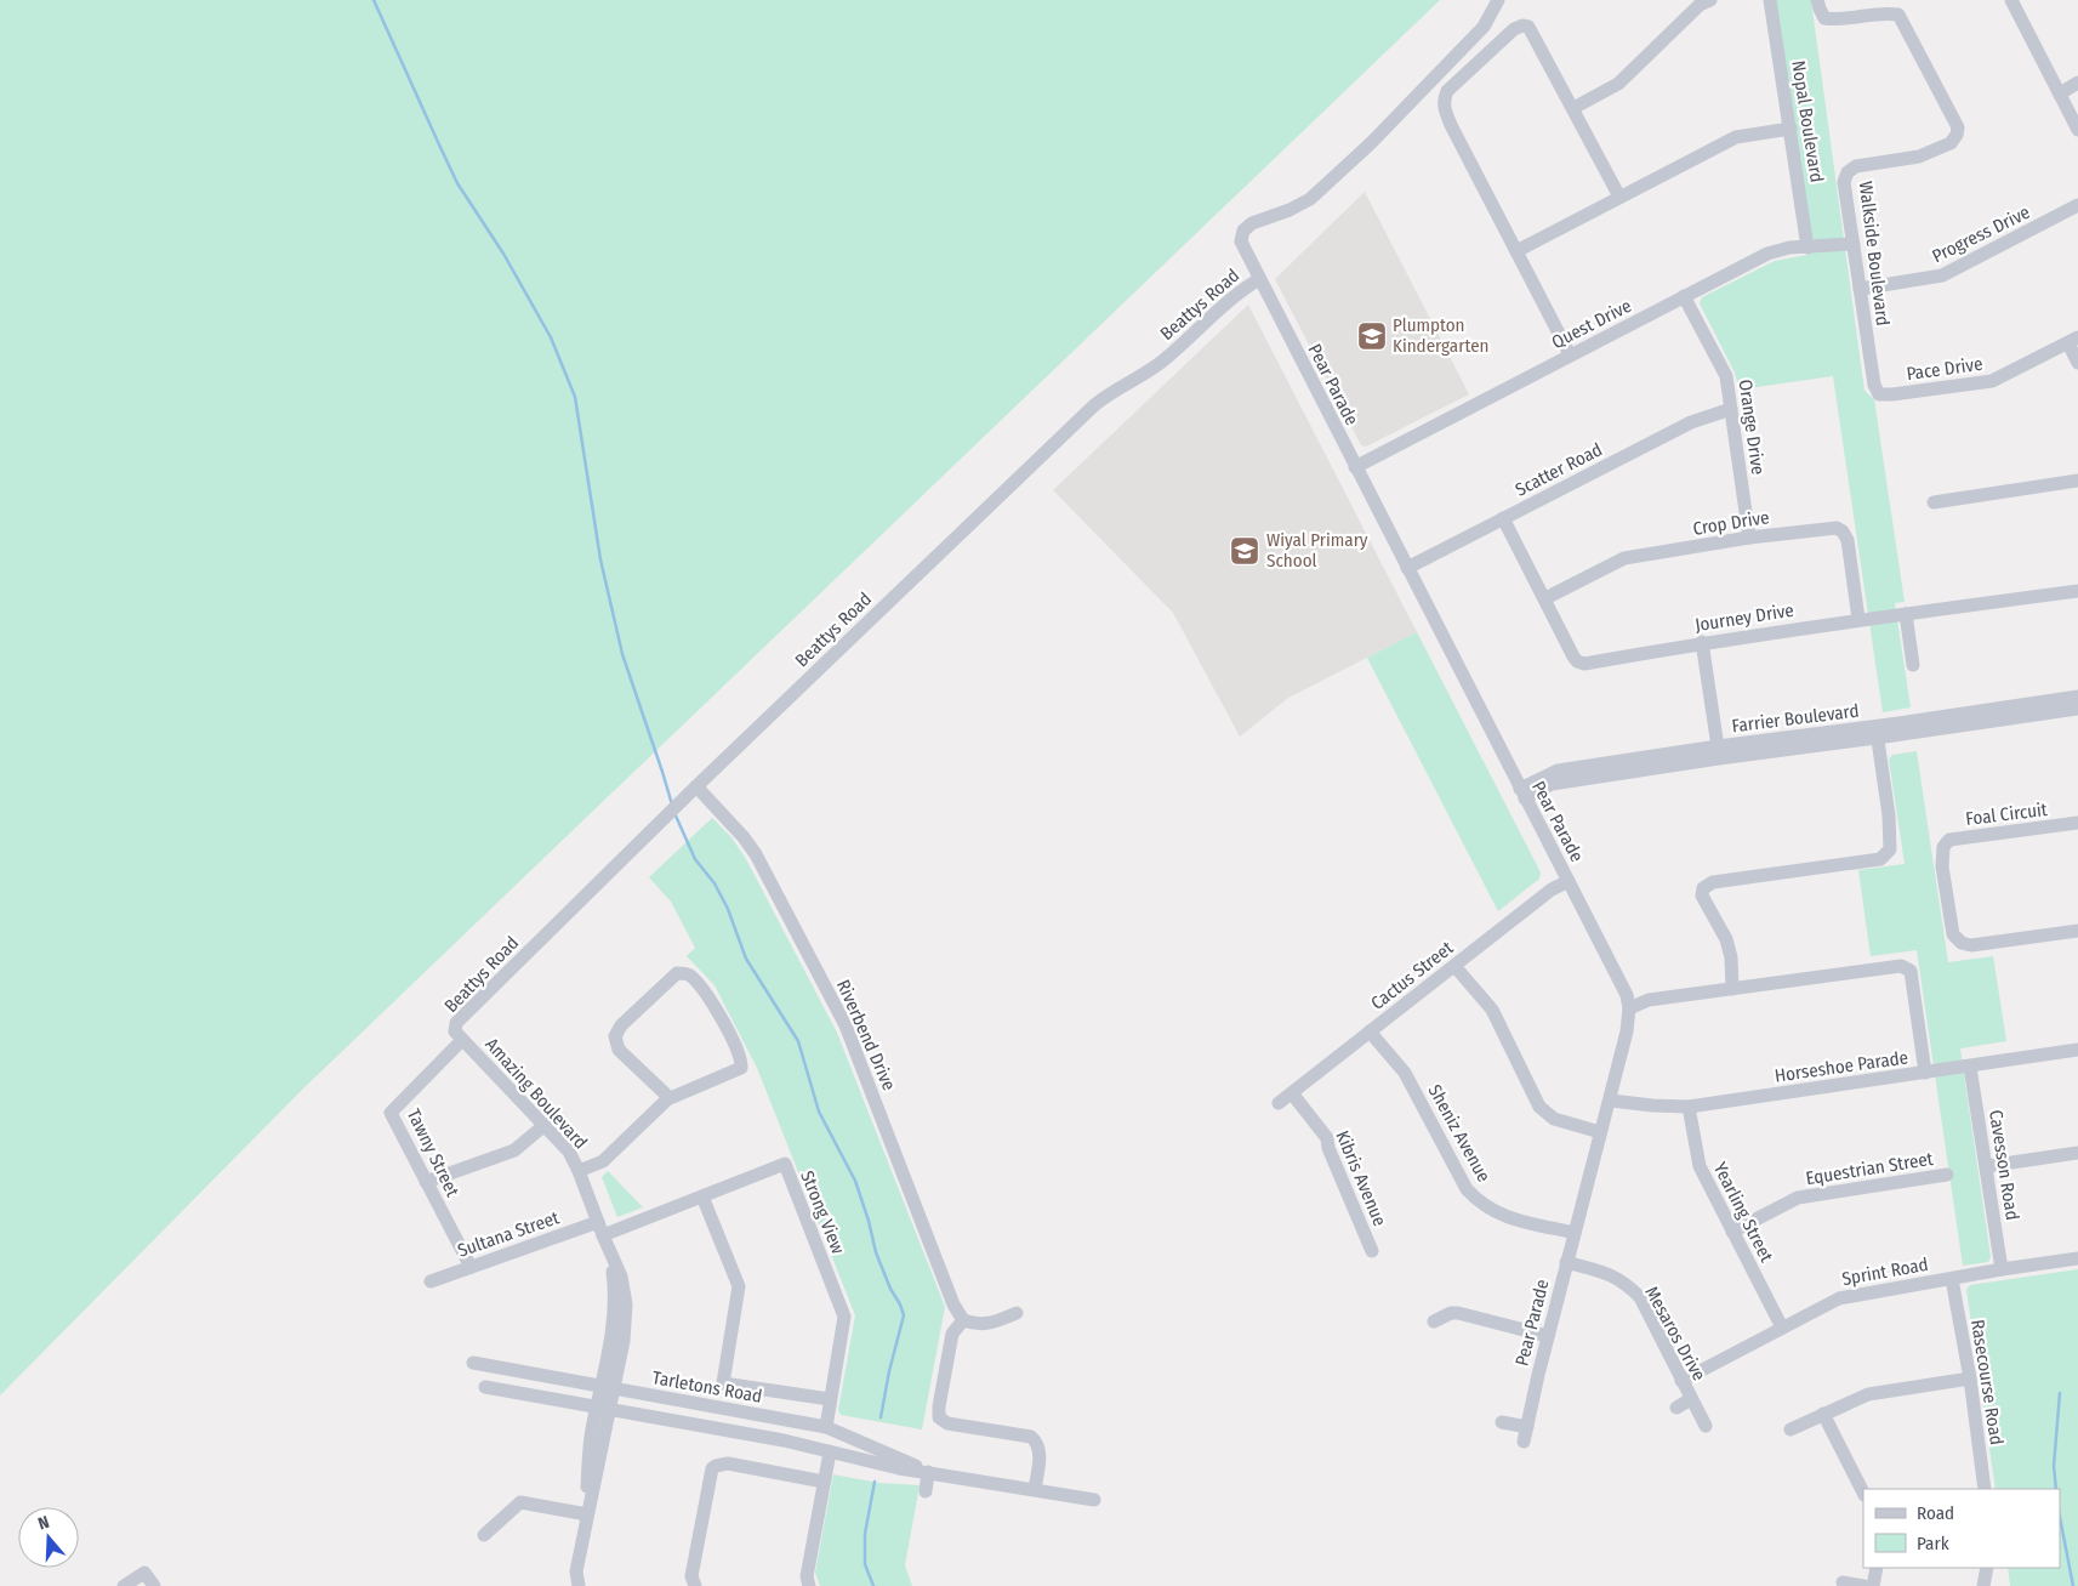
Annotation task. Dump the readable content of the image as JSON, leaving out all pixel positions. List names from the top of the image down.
{
  "streets": {
    "street": [
      "Nopal Boulevard",
      "Progress Drive",
      "Walkside Boulevard",
      "Beattys Road",
      "Quest Drive",
      "Pace Drive",
      "Pear Parade",
      "Orange Drive",
      "Scatter Road",
      "Crop Drive",
      "Journey Drive",
      "Farrier Boulevard",
      "Foal Circuit",
      "Cactus Street",
      "Riverbend Drive",
      "Horseshoe Parade",
      "Amazing Boulevard",
      "Sheniz Avenue",
      "Tawny Street",
      "Cavesson Road",
      "Equestrian Street",
      "Kibris Avenue",
      "Strong View",
      "Yearling Street",
      "Sultana Street",
      "Sprint Road",
      "Mesaros Drive",
      "Rasecourse Road",
      "Tarletons Road"
    ]
  },
  "crossings": [
    ["Nopal Boulevard", "Quest Drive"],
    ["Progress Drive", "Walkside Boulevard"],
    ["Walkside Boulevard", "Quest Drive"],
    ["Walkside Boulevard", "Pace Drive"],
    ["Beattys Road", "Pear Parade"],
    ["Beattys Road", "Riverbend Drive"],
    ["Beattys Road", "Amazing Boulevard"],
    ["Beattys Road", "Tawny Street"],
    ["Quest Drive", "Pear Parade"],
    ["Quest Drive", "Orange Drive"],
    ["Pear Parade", "Scatter Road"],
    ["Pear Parade", "Farrier Boulevard"],
    ["Pear Parade", "Cactus Street"],
    ["Pear Parade", "Horseshoe Parade"],
    ["Pear Parade", "Sheniz Avenue"],
    ["Pear Parade", "Mesaros Drive"],
    ["Orange Drive", "Scatter Road"],
    ["Orange Drive", "Crop Drive"],
    ["Scatter Road", "Journey Drive"],
    ["Crop Drive", "Journey Drive"],
    ["Cactus Street", "Sheniz Avenue"],
    ["Cactus Street", "Kibris Avenue"],
    ["Horseshoe Parade", "Cavesson Road"],
    ["Horseshoe Parade", "Yearling Street"],
    ["Amazing Boulevard", "Tawny Street"],
    ["Amazing Boulevard", "Strong View"],
    ["Amazing Boulevard", "Sultana Street"],
    ["Amazing Boulevard", "Tarletons Road"],
    ["Tawny Street", "Sultana Street"],
    ["Cavesson Road", "Sprint Road"],
    ["Equestrian Street", "Yearling Street"],
    ["Strong View", "Sultana Street"],
    ["Strong View", "Tarletons Road"],
    ["Yearling Street", "Sprint Road"],
    ["Sprint Road", "Mesaros Drive"],
    ["Sprint Road", "Rasecourse Road"]
  ],
  "places": {
    "school or university": ["Plumpton Kindergarten", "Wiyal Primary School"]
  },
  "legend": ["Road", "Park"],
  "north": "top"
}
